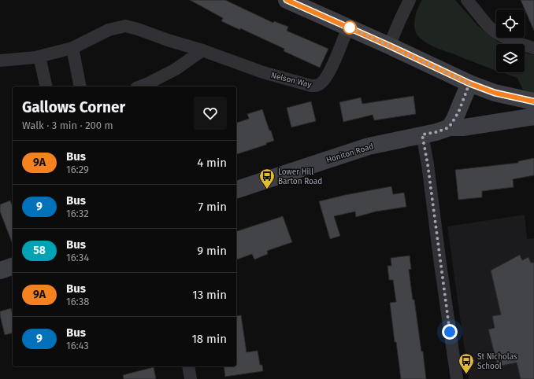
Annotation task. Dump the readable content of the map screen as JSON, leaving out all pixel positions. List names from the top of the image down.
{
  "streets": {
    "main road": ["Honiton Road"],
    "street": ["Nelson Way"]
  },
  "places": {
    "bus stop": ["Lower Hill Barton Road", "St Nicholas School"]
  },
  "lines": ["bus line 9A"],
  "page": {
    "heading": ["Gallows Corner", "Walk · 3 min · 200 m"],
    "list": [
      {
        "mark": "9A",
        "name": "Bus",
        "note": "16:29",
        "value": "4 min"
      },
      {
        "mark": "9",
        "name": "Bus",
        "note": "16:32",
        "value": "7 min"
      },
      {
        "mark": "58",
        "name": "Bus",
        "note": "16:34",
        "value": "9 min"
      },
      {
        "mark": "9A",
        "name": "Bus",
        "note": "16:38",
        "value": "13 min"
      },
      {
        "mark": "9",
        "name": "Bus",
        "note": "16:43",
        "value": "18 min"
      }
    ]
  }
}
